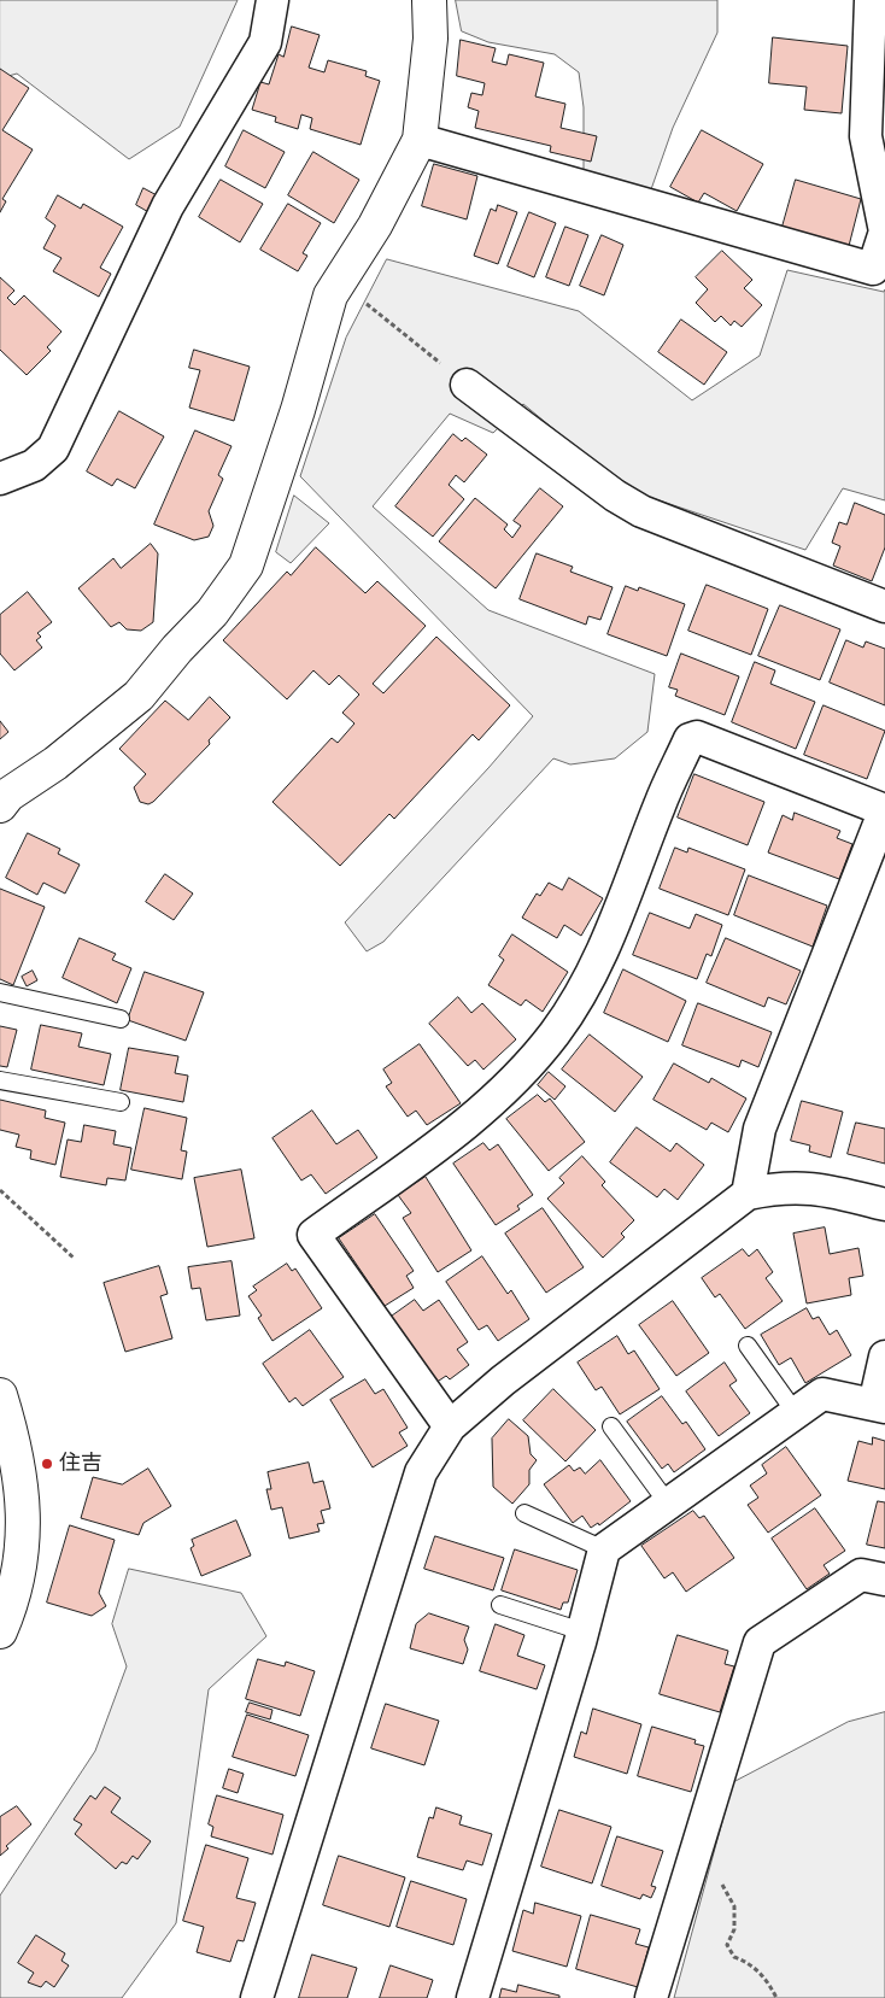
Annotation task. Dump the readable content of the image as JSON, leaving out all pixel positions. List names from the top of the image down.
{
  "places": ["住吉"]
}
